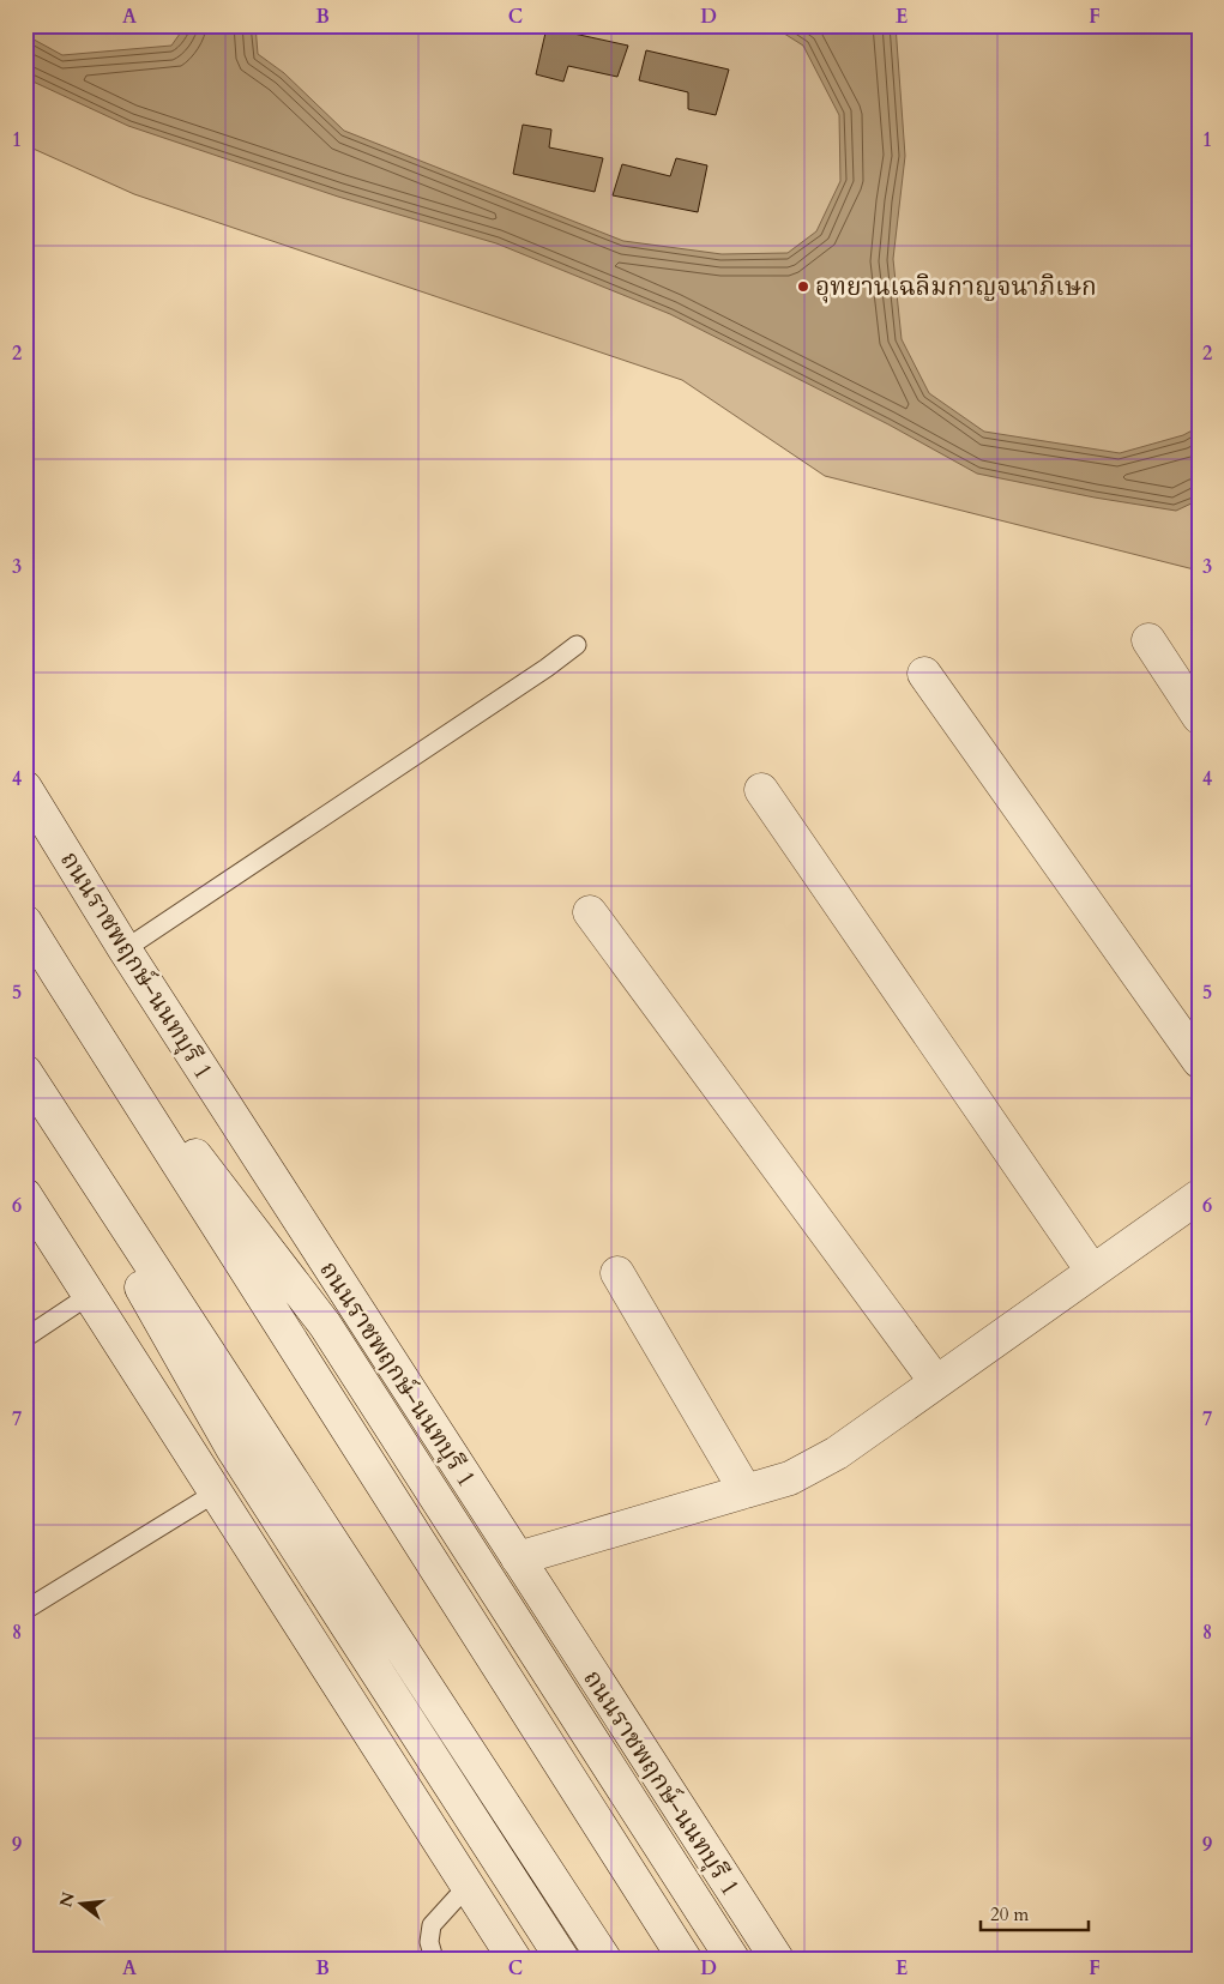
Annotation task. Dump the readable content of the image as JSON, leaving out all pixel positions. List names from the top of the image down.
{
  "streets": {
    "street": ["ถนนราชพฤกษ์-นนทบุรี 1"]
  },
  "places": ["อุทยานเฉลิมกาญจนาภิเษก"],
  "scale_bar": "20 m",
  "north": "left",
  "grid": {
    "columns": [
      "A",
      "B",
      "C",
      "D",
      "E",
      "F"
    ],
    "rows": [
      "1",
      "2",
      "3",
      "4",
      "5",
      "6",
      "7",
      "8",
      "9"
    ]
  }
}
